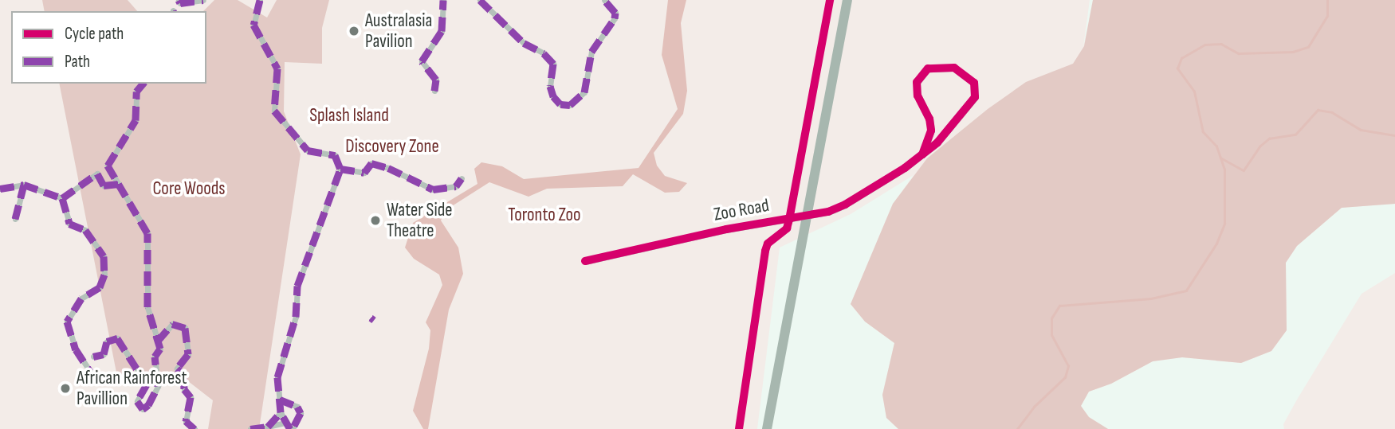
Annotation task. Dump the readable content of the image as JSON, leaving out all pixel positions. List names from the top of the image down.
{
  "streets": {
    "street": ["Zoo Road"]
  },
  "parks": [
    "Splash Island",
    "Discovery Zone",
    "Core Woods",
    "Toronto Zoo"
  ],
  "places": ["Australasia Pavilion", "Water Side Theatre", "African Rainforest Pavillion"],
  "legend": ["Cycle path", "Path"]
}
